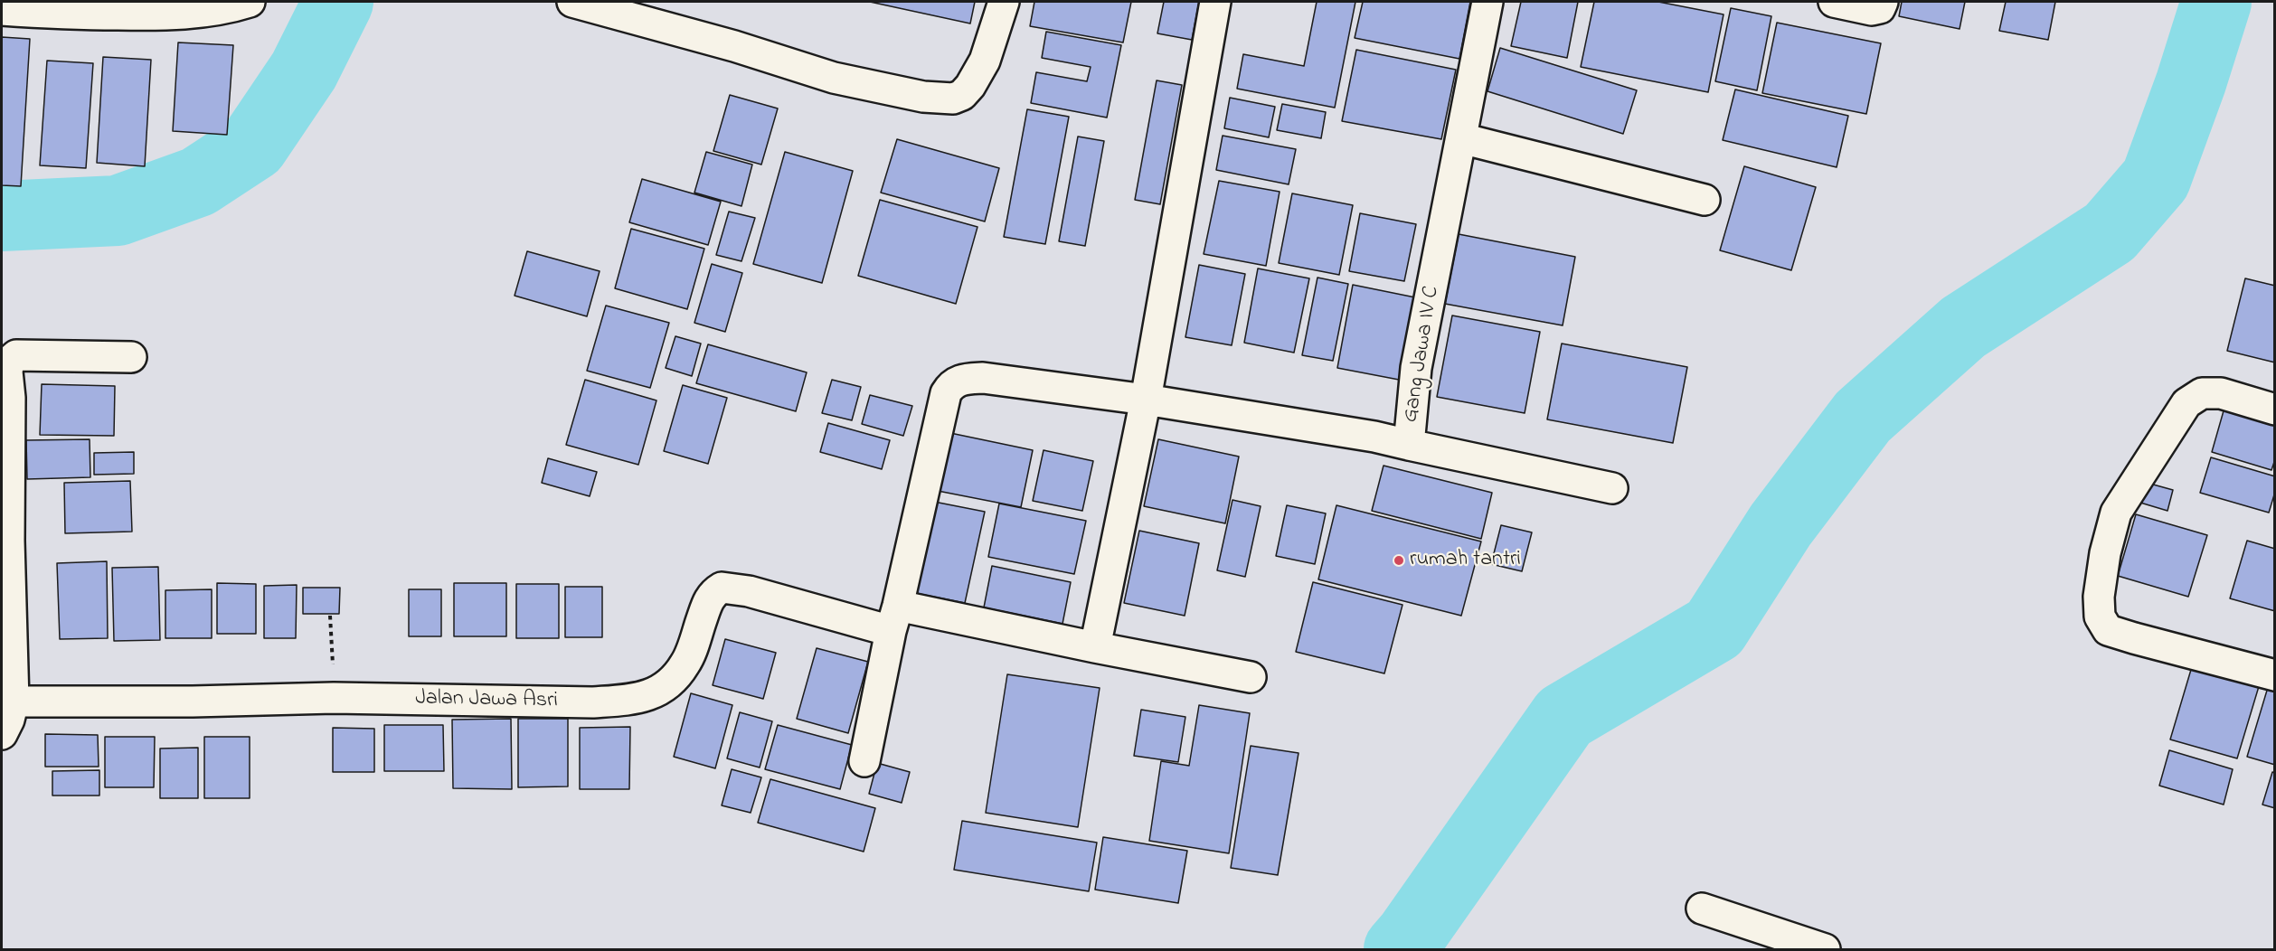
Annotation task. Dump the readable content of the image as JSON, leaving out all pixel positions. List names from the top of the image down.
{
  "streets": {
    "street": ["Gang Jawa IV C", "Jalan Jawa Asri"]
  },
  "crossings": [
    ["Gang Jawa IV C", "Jalan Jawa Asri"]
  ],
  "places": ["rumah tantri"]
}
